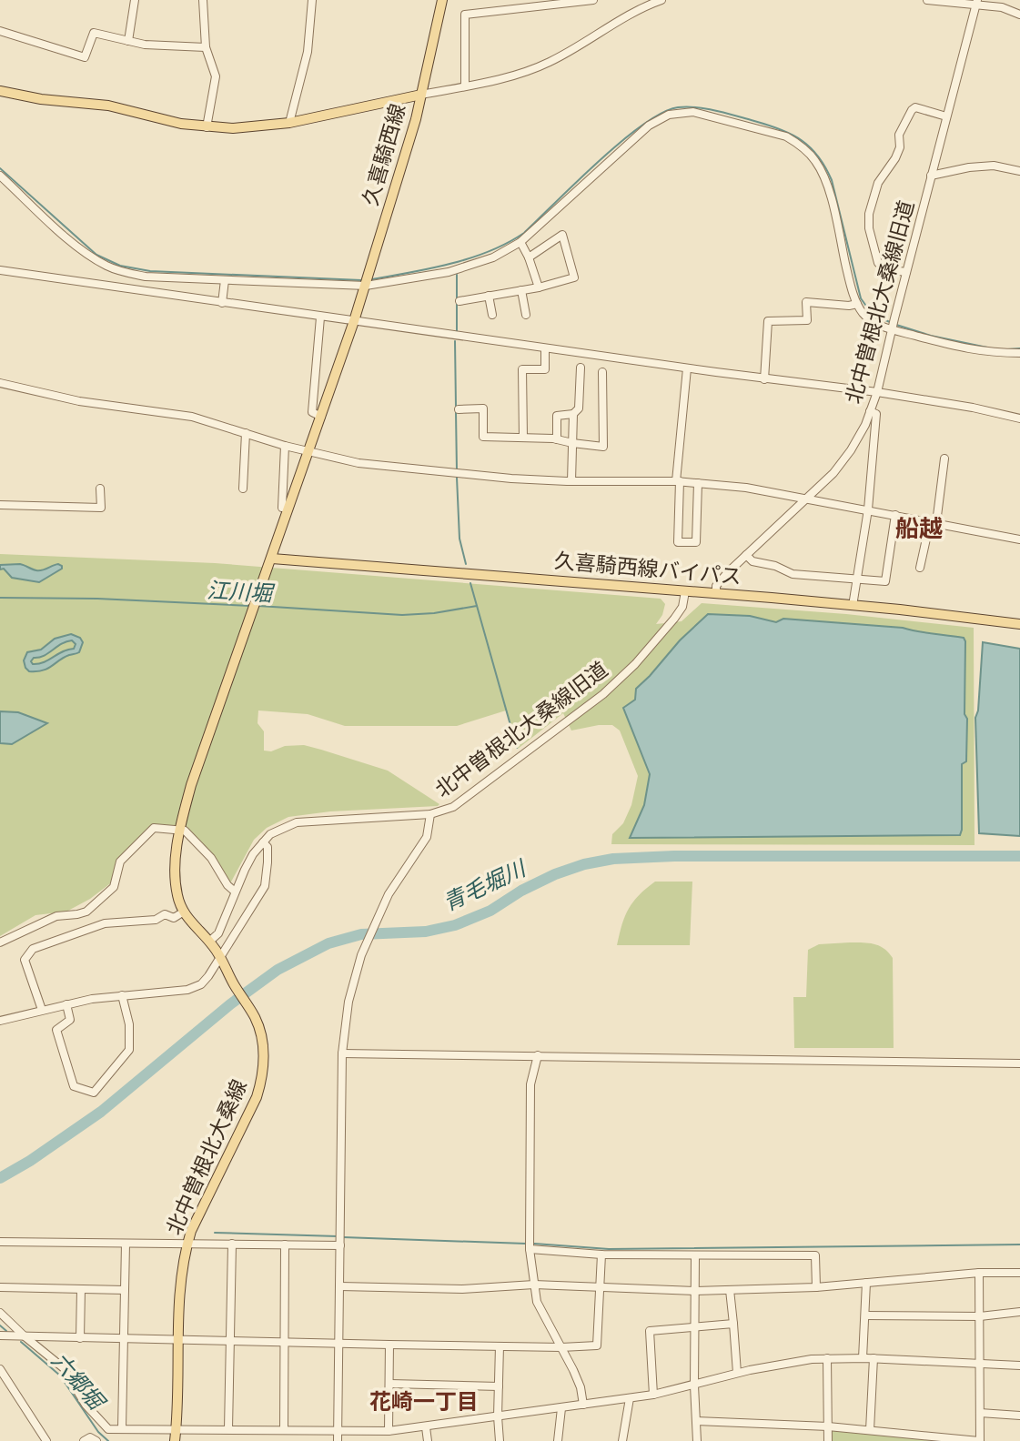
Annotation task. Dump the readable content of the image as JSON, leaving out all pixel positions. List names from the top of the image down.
{
  "streets": {
    "main road": ["久喜騎西線", "久喜騎西線バイパス", "北中曽根北大桑線"],
    "street": ["北中曽根北大桑線旧道"]
  },
  "crossings": [
    ["久喜騎西線", "久喜騎西線バイパス"],
    ["久喜騎西線", "北中曽根北大桑線"],
    ["北中曽根北大桑線旧道", "久喜騎西線バイパス"],
    ["北中曽根北大桑線旧道", "北中曽根北大桑線"],
    ["久喜騎西線バイパス", "北中曽根北大桑線"]
  ],
  "districts": ["船越", "花崎一丁目"],
  "water": ["江川堀", "青毛堀川", "六郷堀"]
}
